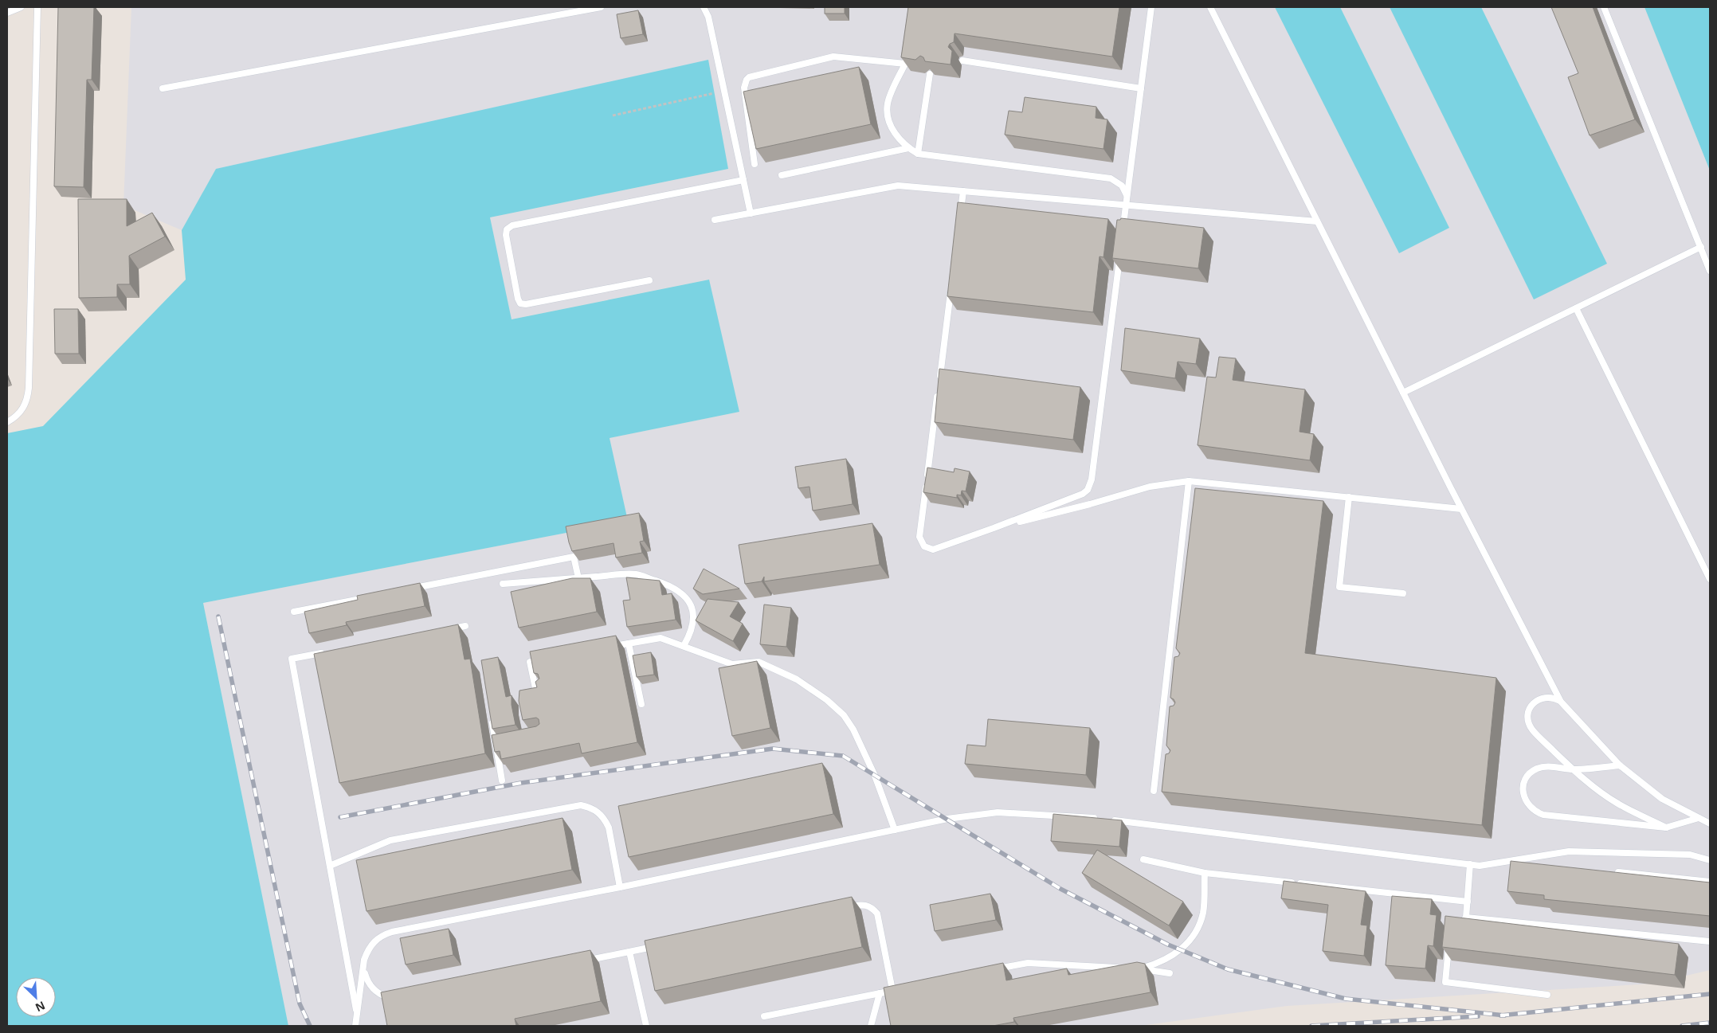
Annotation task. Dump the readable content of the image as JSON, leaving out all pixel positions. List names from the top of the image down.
{
  "north": "bottom right"
}
